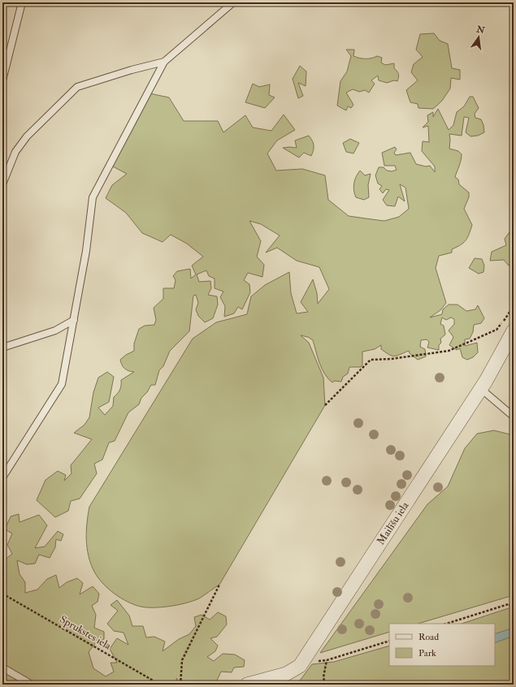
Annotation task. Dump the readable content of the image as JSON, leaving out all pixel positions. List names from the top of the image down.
{
  "streets": {
    "street": ["Mailīšu iela"],
    "path": ["Sprukstes iela"]
  },
  "legend": ["Road", "Park"],
  "north": "top"
}
